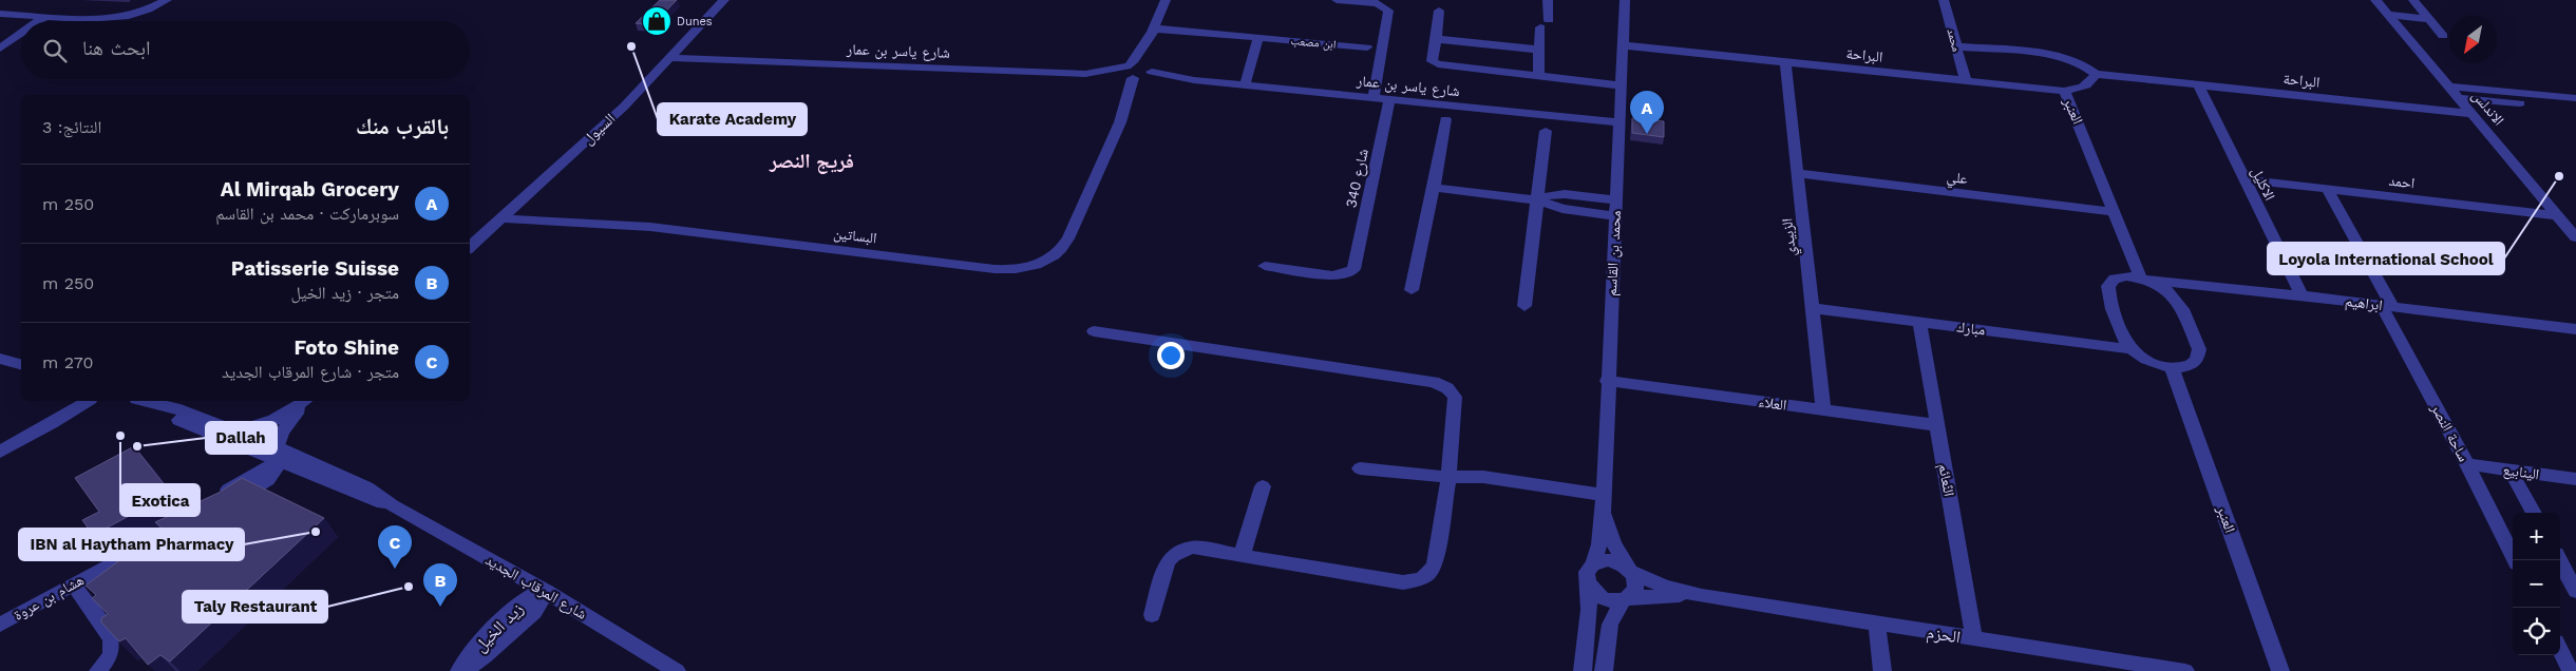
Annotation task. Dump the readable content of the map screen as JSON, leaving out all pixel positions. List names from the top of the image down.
{
  "streets": {
    "street": [
      "محمد",
      "ابن مصعب",
      "شارع ياسر بن عمار",
      "البراحة",
      "الاندلس",
      "العنبر",
      "السيول",
      "علي",
      "شارع 340",
      "احمد",
      "الاكليل",
      "البساتين",
      "الزبيدي",
      "محمد بن القاسم",
      "ابراهيم",
      "مبارك",
      "العلاء",
      "ساحة النصر",
      "الينابيع",
      "النًعائم",
      "شارع المرقاب الجديد",
      "هشام بن عروة",
      "زيد الخيل",
      "الحزم"
    ]
  },
  "crossings": [
    ["محمد", "البراحة"],
    ["شارع ياسر بن عمار", "السيول"],
    ["شارع ياسر بن عمار", "شارع 340"],
    ["شارع ياسر بن عمار", "البساتين"],
    ["شارع ياسر بن عمار", "محمد بن القاسم"],
    ["البراحة", "الاندلس"],
    ["البراحة", "العنبر"],
    ["البراحة", "الاكليل"],
    ["البراحة", "الزبيدي"],
    ["البراحة", "محمد بن القاسم"],
    ["الاندلس", "احمد"],
    ["العنبر", "علي"],
    ["العنبر", "ابراهيم"],
    ["السيول", "البساتين"],
    ["علي", "الزبيدي"],
    ["احمد", "الاكليل"],
    ["احمد", "ساحة النصر"],
    ["الاكليل", "ابراهيم"],
    ["الزبيدي", "مبارك"],
    ["الزبيدي", "العلاء"],
    ["محمد بن القاسم", "العلاء"],
    ["محمد بن القاسم", "الحزم"],
    ["ابراهيم", "مبارك"],
    ["ابراهيم", "ساحة النصر"],
    ["مبارك", "النًعائم"],
    ["العلاء", "النًعائم"],
    ["ساحة النصر", "الينابيع"],
    ["النًعائم", "الحزم"],
    ["شارع المرقاب الجديد", "زيد الخيل"]
  ],
  "districts": ["فريج النصر"],
  "places": {
    "shop": ["Dunes"],
    "other": [
      "Karate Academy",
      "Loyola International School",
      "Exotica",
      "Dallah",
      "IBN al Haytham Pharmacy",
      "Taly Restaurant"
    ]
  },
  "north": "bottom left",
  "page": {
    "search": "ابحث هنا",
    "pins": ["A", "C", "B"],
    "heading": ["بالقرب منك", "النتائج: 3"],
    "list": [
      {
        "mark": "A",
        "name": "Al Mirqab Grocery",
        "note": "سوبرماركت · محمد بن القاسم",
        "value": "250 m"
      },
      {
        "mark": "B",
        "name": "Patisserie Suisse",
        "note": "متجر · زيد الخيل",
        "value": "250 m"
      },
      {
        "mark": "C",
        "name": "Foto Shine",
        "note": "متجر · شارع المرقاب الجديد",
        "value": "270 m"
      }
    ],
    "map_buttons": ["+", "−"]
  }
}
